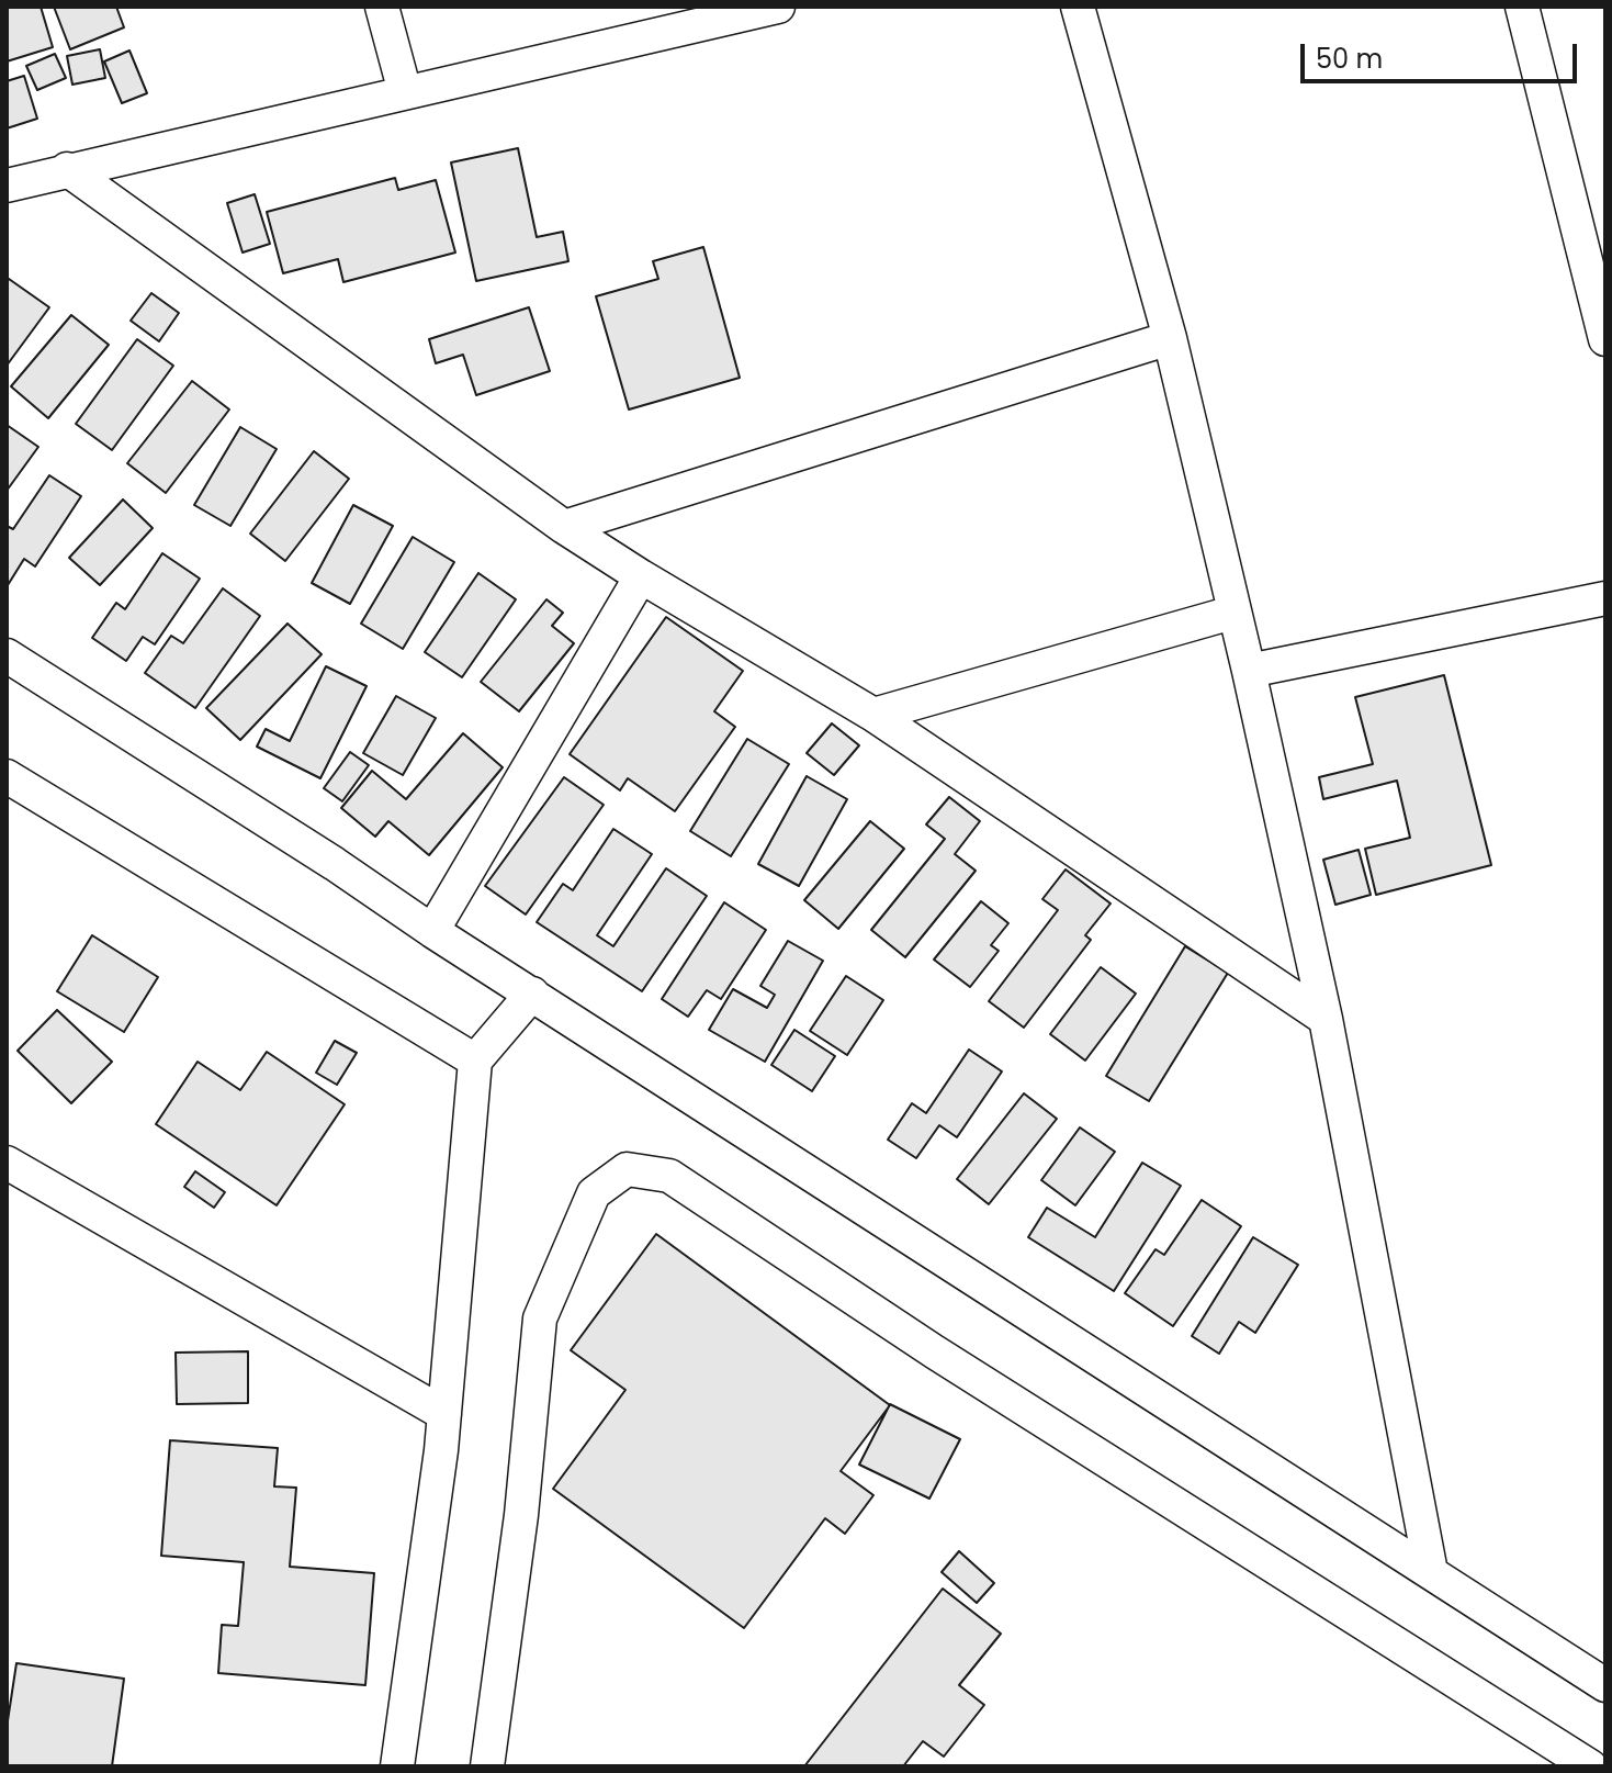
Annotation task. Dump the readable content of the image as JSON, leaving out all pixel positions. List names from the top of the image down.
{
  "scale_bar": "50 m"
}
